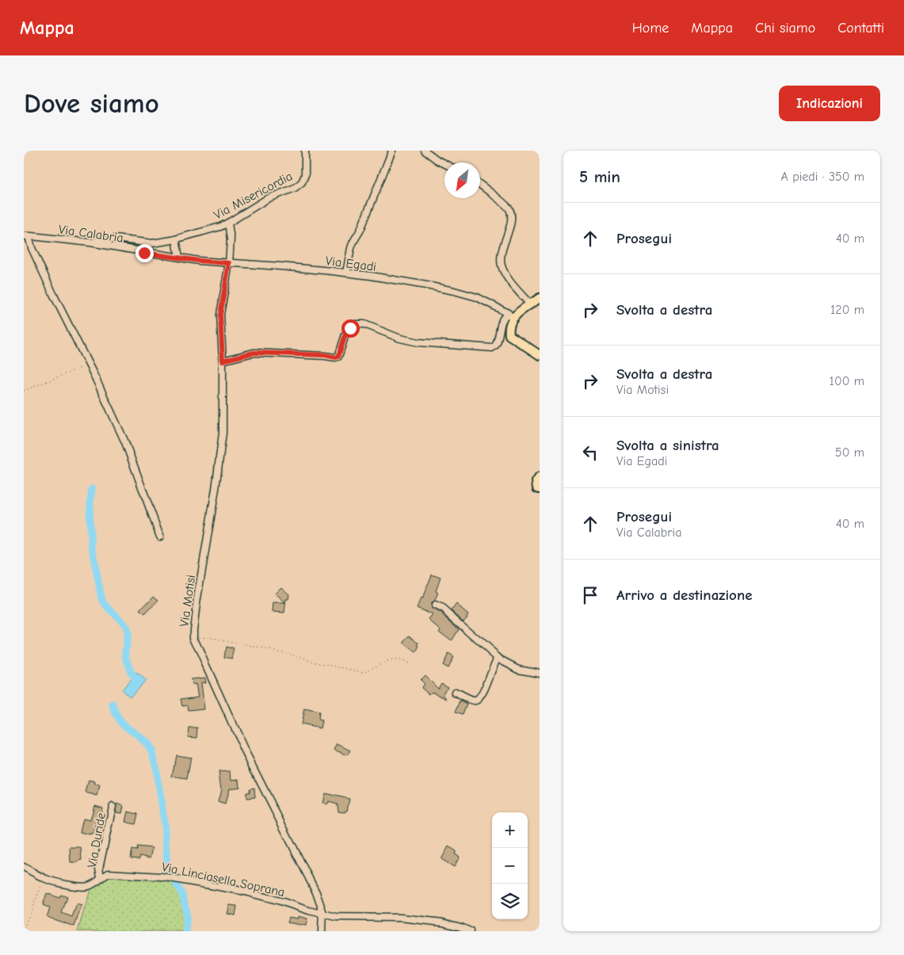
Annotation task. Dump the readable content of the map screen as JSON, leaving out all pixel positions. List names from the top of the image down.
{
  "streets": {
    "street": [
      "Via Misericordia",
      "Via Calabria",
      "Via Egadi",
      "Via Motisi",
      "Via Duride",
      "Via Linciasella Soprana"
    ]
  },
  "crossings": [
    ["Via Misericordia", "Via Calabria"],
    ["Via Misericordia", "Via Motisi"],
    ["Via Calabria", "Via Egadi"],
    ["Via Egadi", "Via Motisi"],
    ["Via Motisi", "Via Linciasella Soprana"],
    ["Via Duride", "Via Linciasella Soprana"]
  ],
  "north": "bottom left",
  "page": {
    "header": "Mappa",
    "nav": [
      "Home",
      "Mappa",
      "Chi siamo",
      "Contatti"
    ],
    "buttons": "Indicazioni",
    "title": "Dove siamo",
    "heading": ["5 min", "A piedi · 350 m"],
    "list": [
      ["Prosegui", "40 m"],
      ["Svolta a destra", "120 m"],
      ["Svolta a destra", "Via Motisi", "100 m"],
      ["Svolta a sinistra", "Via Egadi", "50 m"],
      ["Prosegui", "Via Calabria", "40 m"],
      "Arrivo a destinazione"
    ],
    "map_buttons": ["+", "−"]
  }
}
